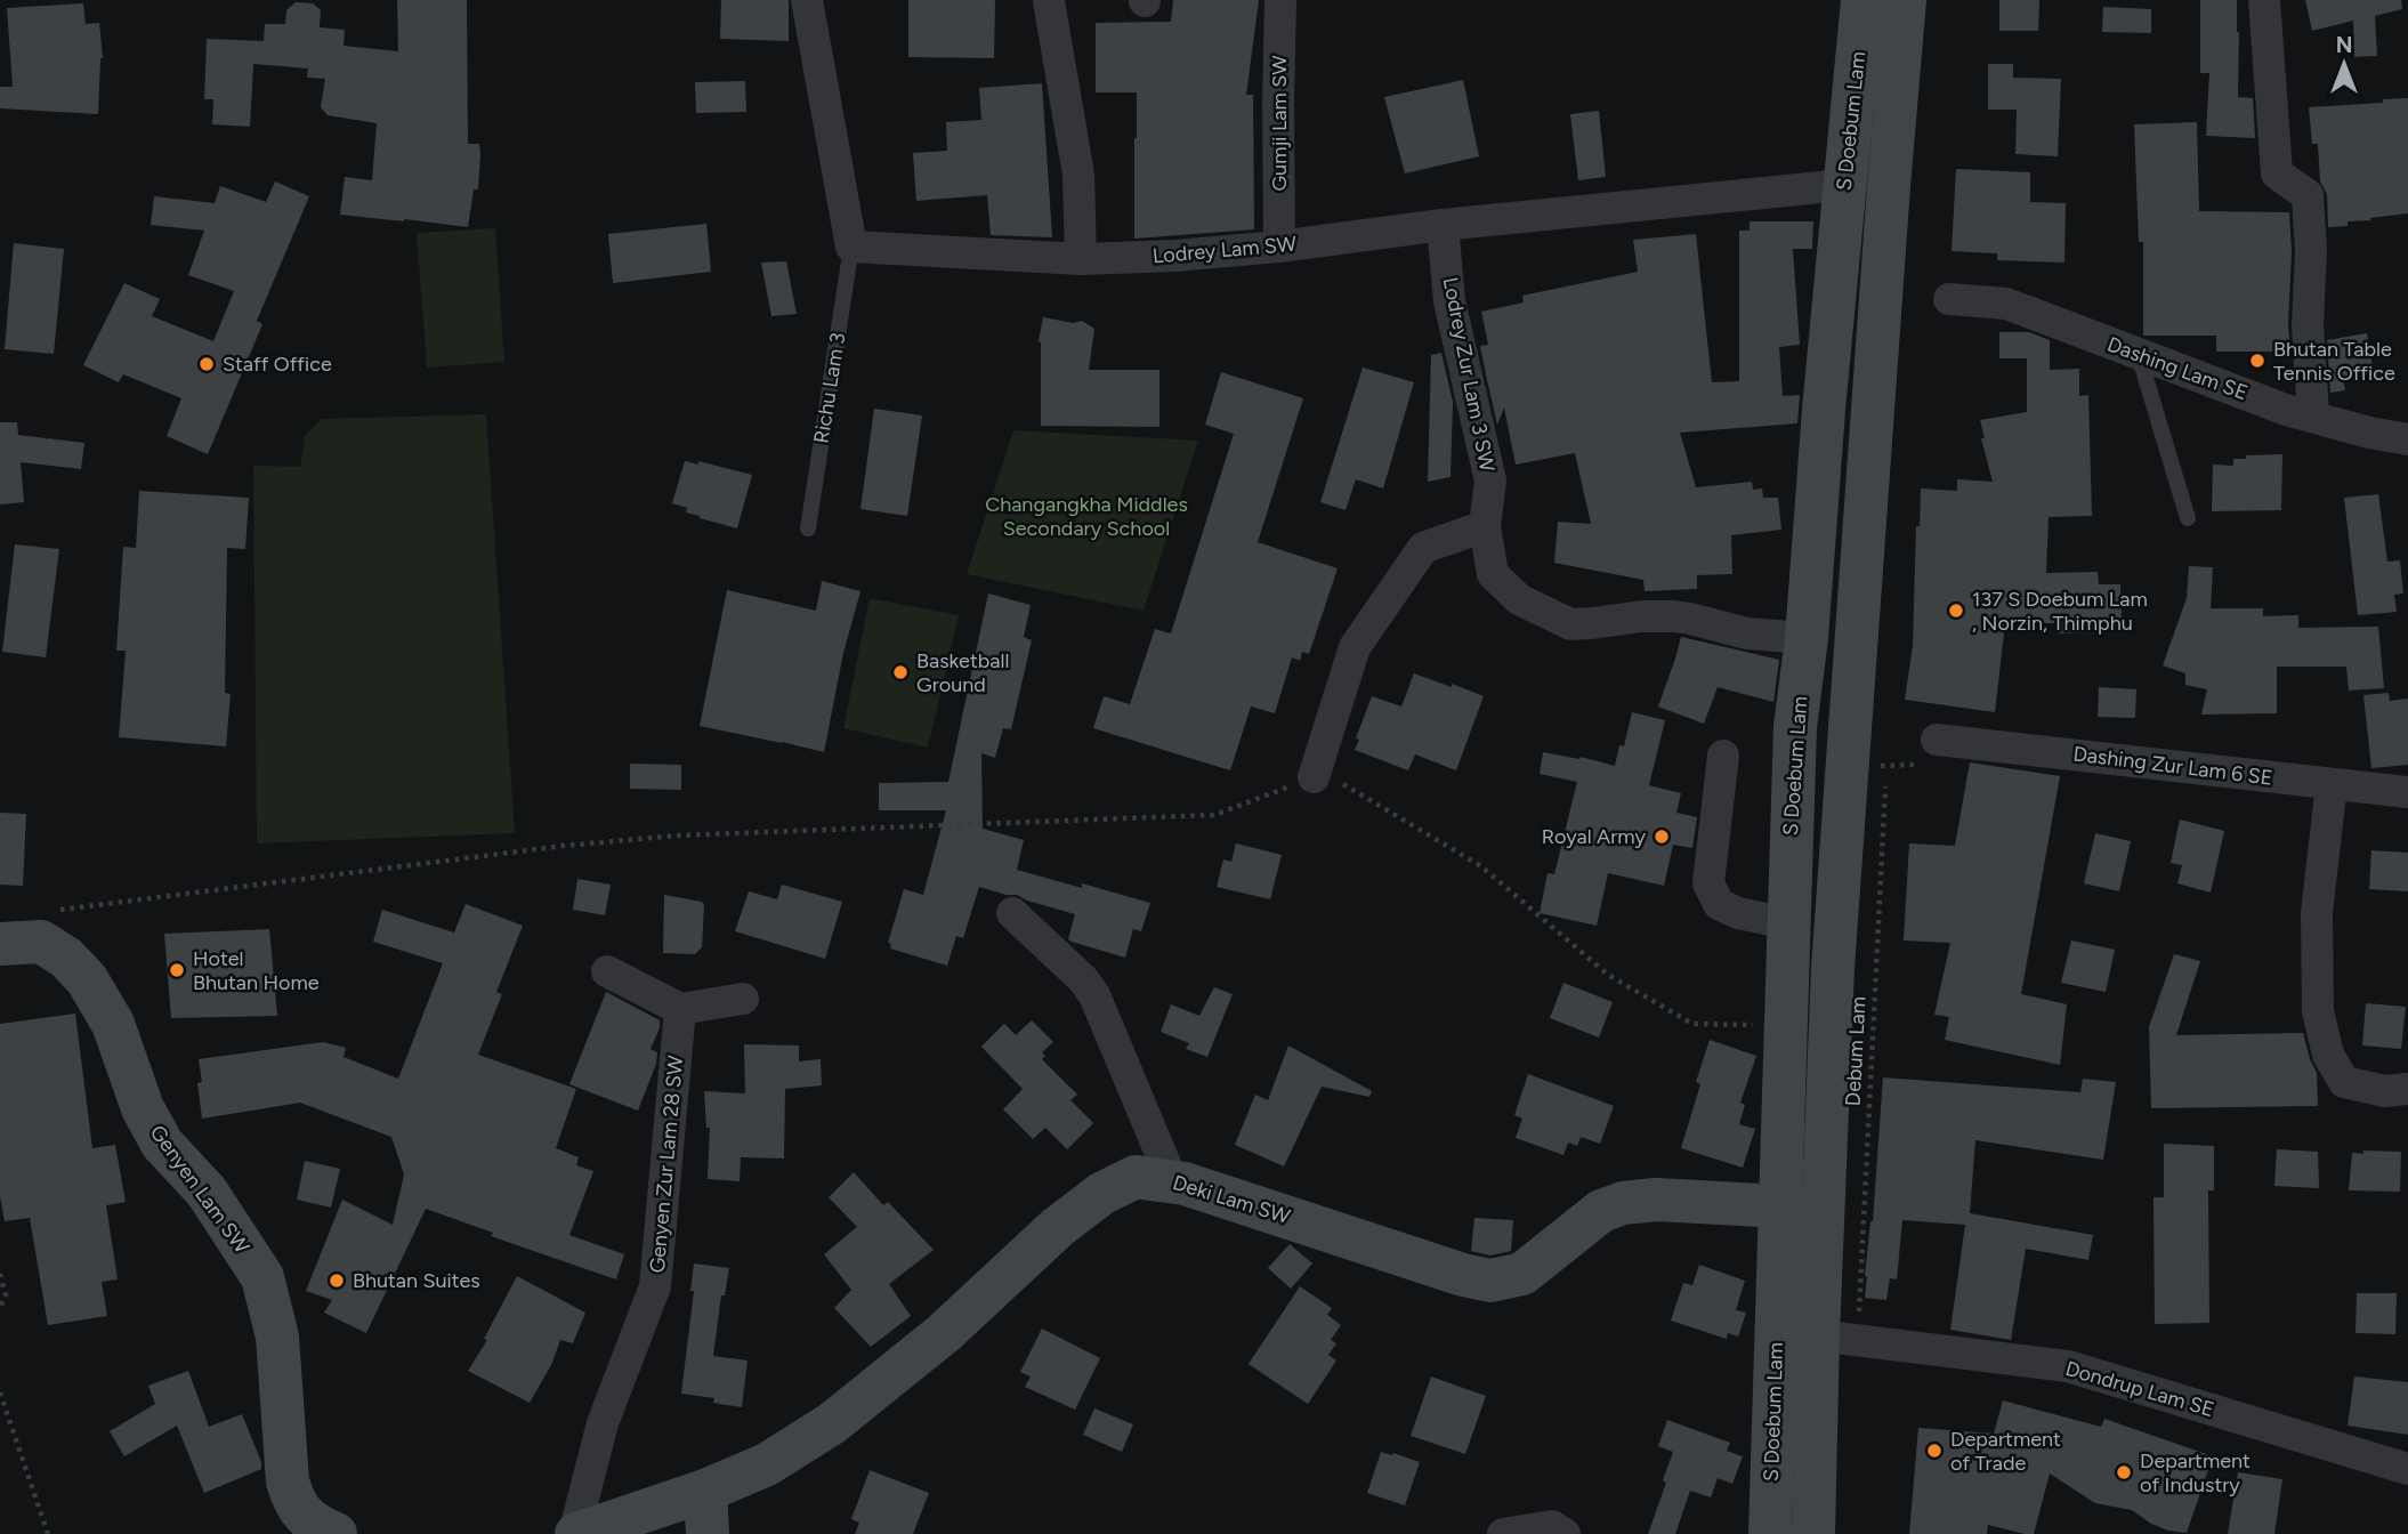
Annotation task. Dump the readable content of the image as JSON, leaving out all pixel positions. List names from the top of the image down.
{
  "streets": {
    "main road": ["S Doebum Lam", "Genyen Lam SW", "Deki Lam SW"],
    "street": [
      "Gumji Lam SW",
      "Lodrey Lam SW",
      "Dashing Lam SE",
      "Lodrey Zur Lam 3 SW",
      "Dashing Zur Lam 6 SE",
      "Genyen Zur Lam 28 SW",
      "Dondrup Lam SE"
    ],
    "lane": ["Richu Lam 3"],
    "path": ["Debum Lam"]
  },
  "crossings": [
    ["S Doebum Lam", "Lodrey Lam SW"],
    ["S Doebum Lam", "Lodrey Zur Lam 3 SW"],
    ["S Doebum Lam", "Debum Lam"],
    ["S Doebum Lam", "Deki Lam SW"],
    ["S Doebum Lam", "Dondrup Lam SE"],
    ["Gumji Lam SW", "Lodrey Lam SW"],
    ["Lodrey Lam SW", "Lodrey Zur Lam 3 SW"],
    ["Lodrey Lam SW", "Richu Lam 3"],
    ["Debum Lam", "Dondrup Lam SE"]
  ],
  "parks": ["Changangkha Middles Secondary School"],
  "places": [
    "Bhutan Table Tennis Office",
    "Staff Office",
    "137 S Doebum Lam , Norzin, Thimphu",
    "Basketball Ground",
    "Royal Army",
    "Hotel Bhutan Home",
    "Bhutan Suites",
    "Department of Trade",
    "Department of Industry"
  ],
  "north": "top"
}
